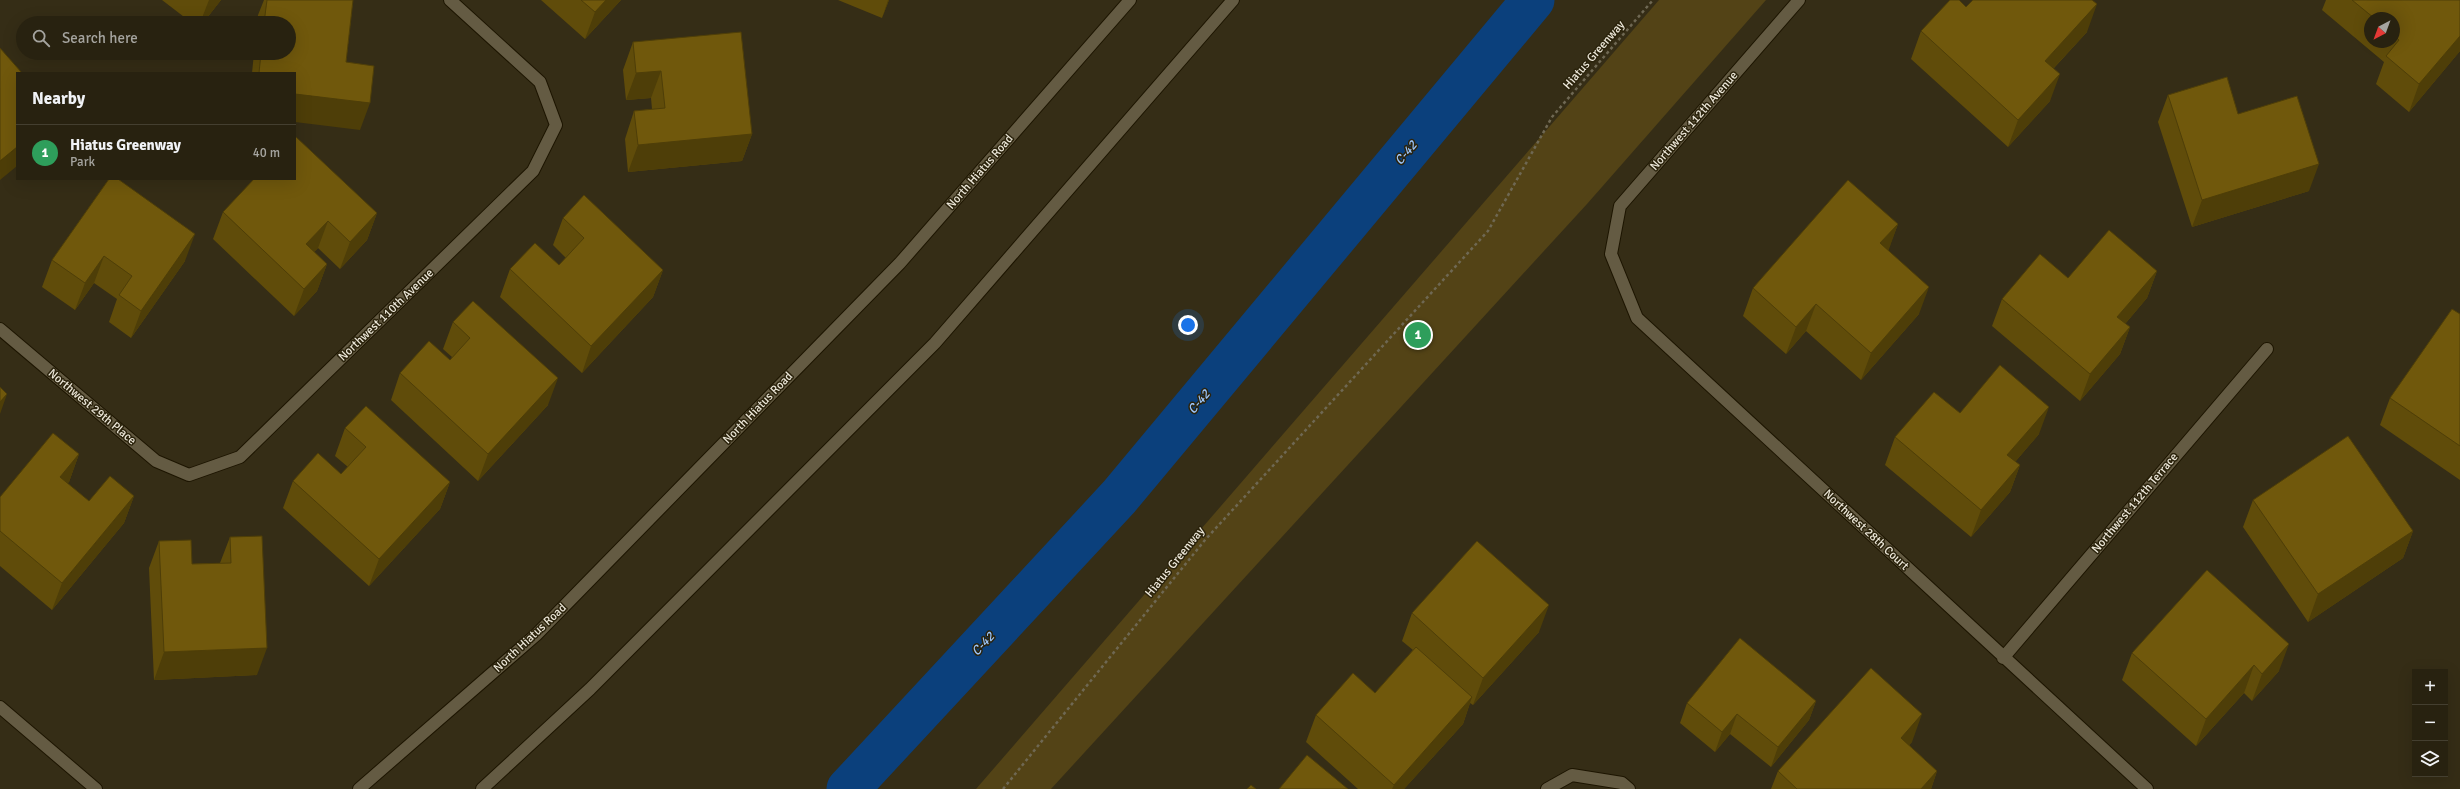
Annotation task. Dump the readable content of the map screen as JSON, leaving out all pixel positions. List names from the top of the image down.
{
  "streets": {
    "street": [
      "Northwest 112th Avenue",
      "North Hiatus Road",
      "Northwest 110th Avenue",
      "Northwest 29th Place",
      "Northwest 112th Terrace",
      "Northwest 28th Court"
    ],
    "path": ["Hiatus Greenway"]
  },
  "crossings": [
    ["Northwest 112th Avenue", "Northwest 28th Court"],
    ["Northwest 110th Avenue", "Northwest 29th Place"],
    ["Northwest 112th Terrace", "Northwest 28th Court"]
  ],
  "water": ["C-42"],
  "north": "bottom left",
  "page": {
    "search": "Search here",
    "heading": "Nearby",
    "list": [
      {
        "mark": "1",
        "name": "Hiatus Greenway",
        "note": "Park",
        "value": "40 m"
      }
    ],
    "pins": "1",
    "map_buttons": ["+", "−"]
  }
}
